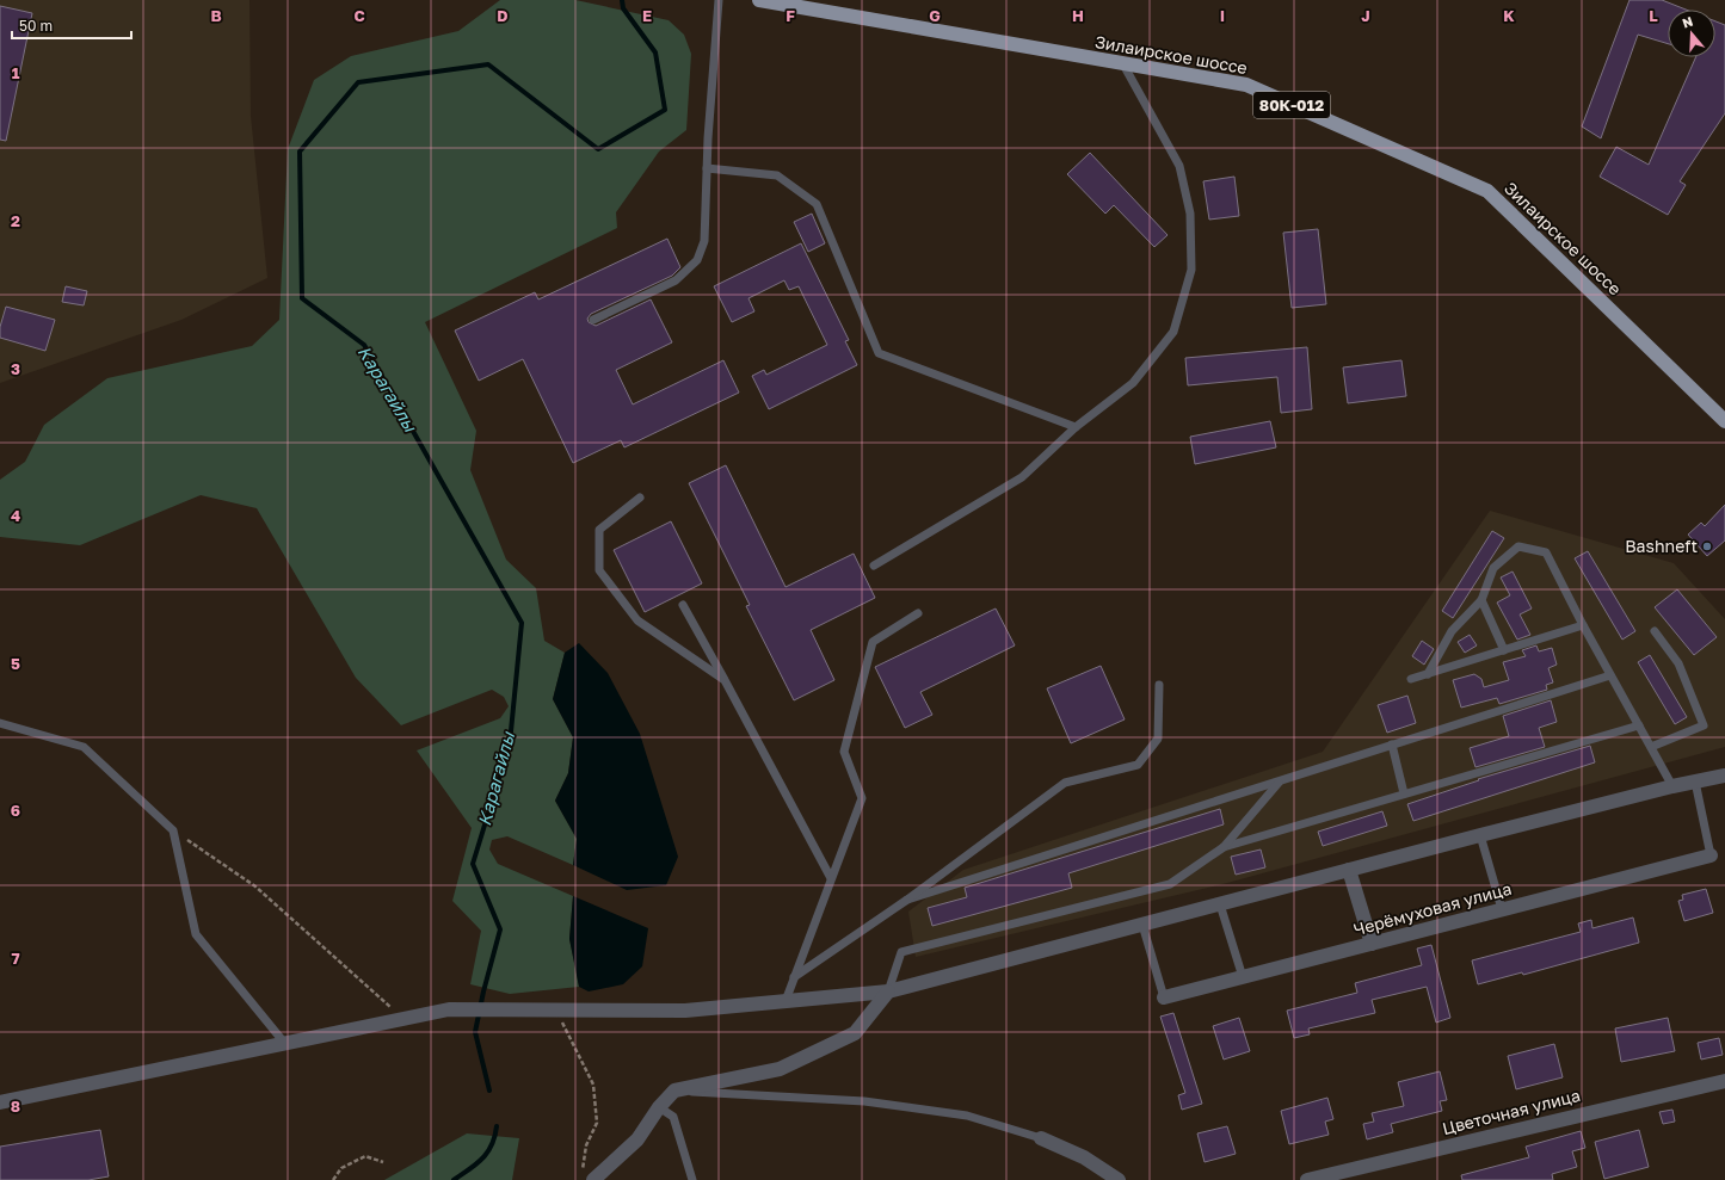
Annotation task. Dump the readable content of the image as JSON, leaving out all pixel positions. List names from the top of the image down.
{
  "streets": {
    "main road": ["Зилаирское шоссе", "80К-012"],
    "street": ["Черёмуховая улица", "Цветочная улица"]
  },
  "water": ["Карагайлы"],
  "places": ["Bashneft"],
  "scale_bar": "50 m",
  "north": "top",
  "grid": {
    "columns": [
      "B",
      "C",
      "D",
      "E",
      "F",
      "G",
      "H",
      "I",
      "J",
      "K",
      "L"
    ],
    "rows": [
      "1",
      "2",
      "3",
      "4",
      "5",
      "6",
      "7",
      "8"
    ]
  }
}
